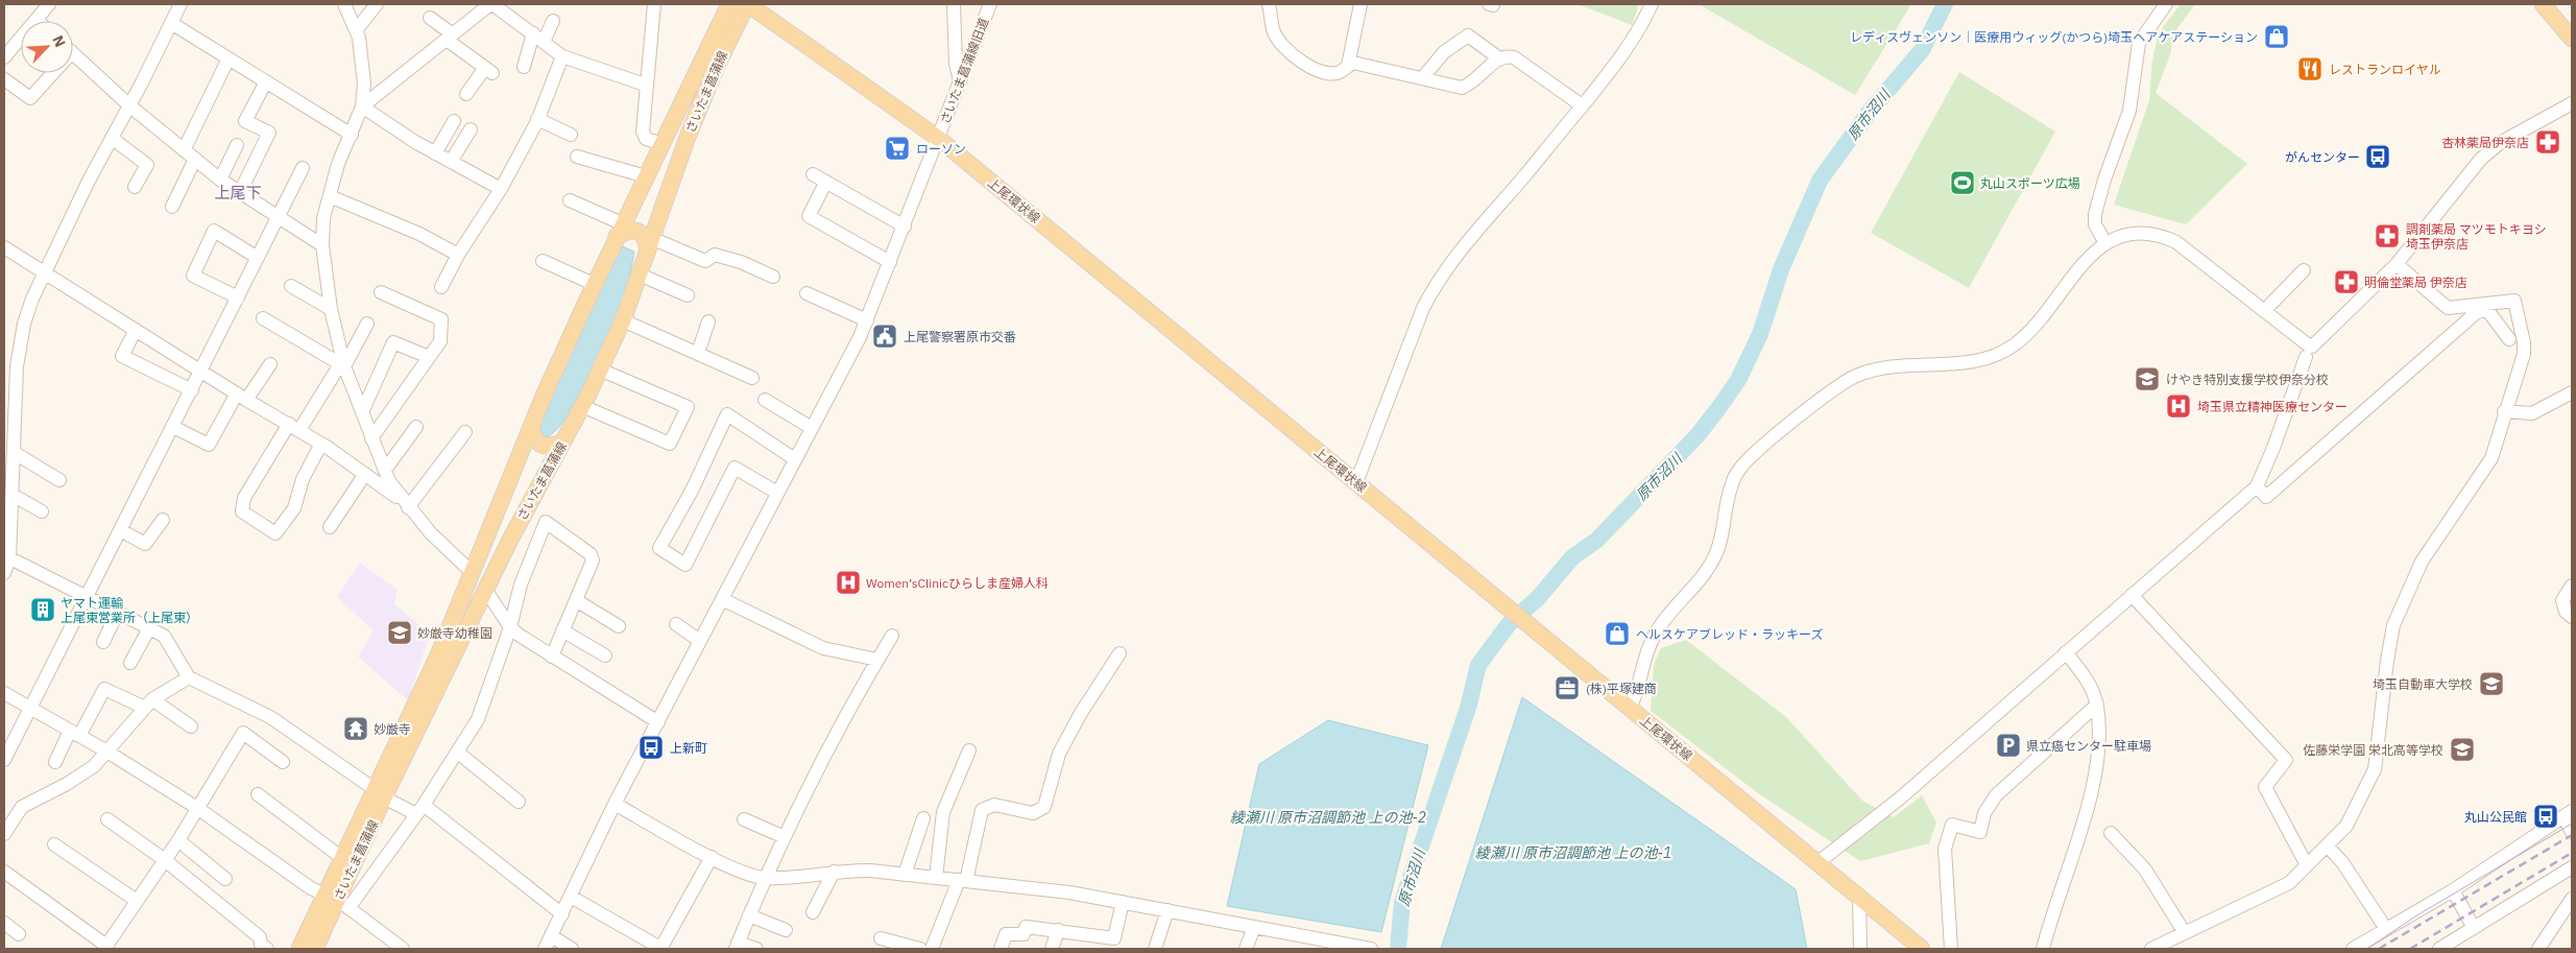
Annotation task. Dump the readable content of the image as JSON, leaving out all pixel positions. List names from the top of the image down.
{
  "streets": {
    "main road": ["さいたま菖蒲線", "上尾環状線"],
    "street": ["さいたま菖蒲線旧道"]
  },
  "crossings": [
    ["さいたま菖蒲線旧道", "上尾環状線"],
    ["さいたま菖蒲線", "上尾環状線"]
  ],
  "districts": ["上尾下"],
  "water": ["原市沼川", "綾瀬川 原市沼調節池 上の池-2", "綾瀬川 原市沼調節池 上の池-1"],
  "places": {
    "shop": ["レディスヴェンソン｜医療用ウィッグ(かつら)埼玉ヘアケアステーション", "ヘルスケアブレッド・ラッキーズ"],
    "restaurant": ["レストランロイヤル"],
    "pharmacy": ["杏林薬局伊奈店", "調剤薬局 マツモトキヨシ 埼玉伊奈店", "明倫堂薬局 伊奈店"],
    "supermarket": ["ローソン"],
    "bus stop": ["がんセンター", "上新町", "丸山公民館"],
    "sports": ["丸山スポーツ広場"],
    "public building": ["上尾警察署原市交番"],
    "school or university": [
      "けやき特別支援学校伊奈分校",
      "妙厳寺幼稚園",
      "埼玉自動車大学校",
      "佐藤栄学園 栄北高等学校"
    ],
    "hospital": ["埼玉県立精神医療センター", "Women’sClinicひらしま産婦人科"],
    "building": ["ヤマト運輸 上尾東営業所（上尾東）"],
    "office": ["(株)平塚建商"],
    "temple": ["妙厳寺"],
    "parking": ["県立癌センター駐車場"]
  },
  "north": "top right"
}
